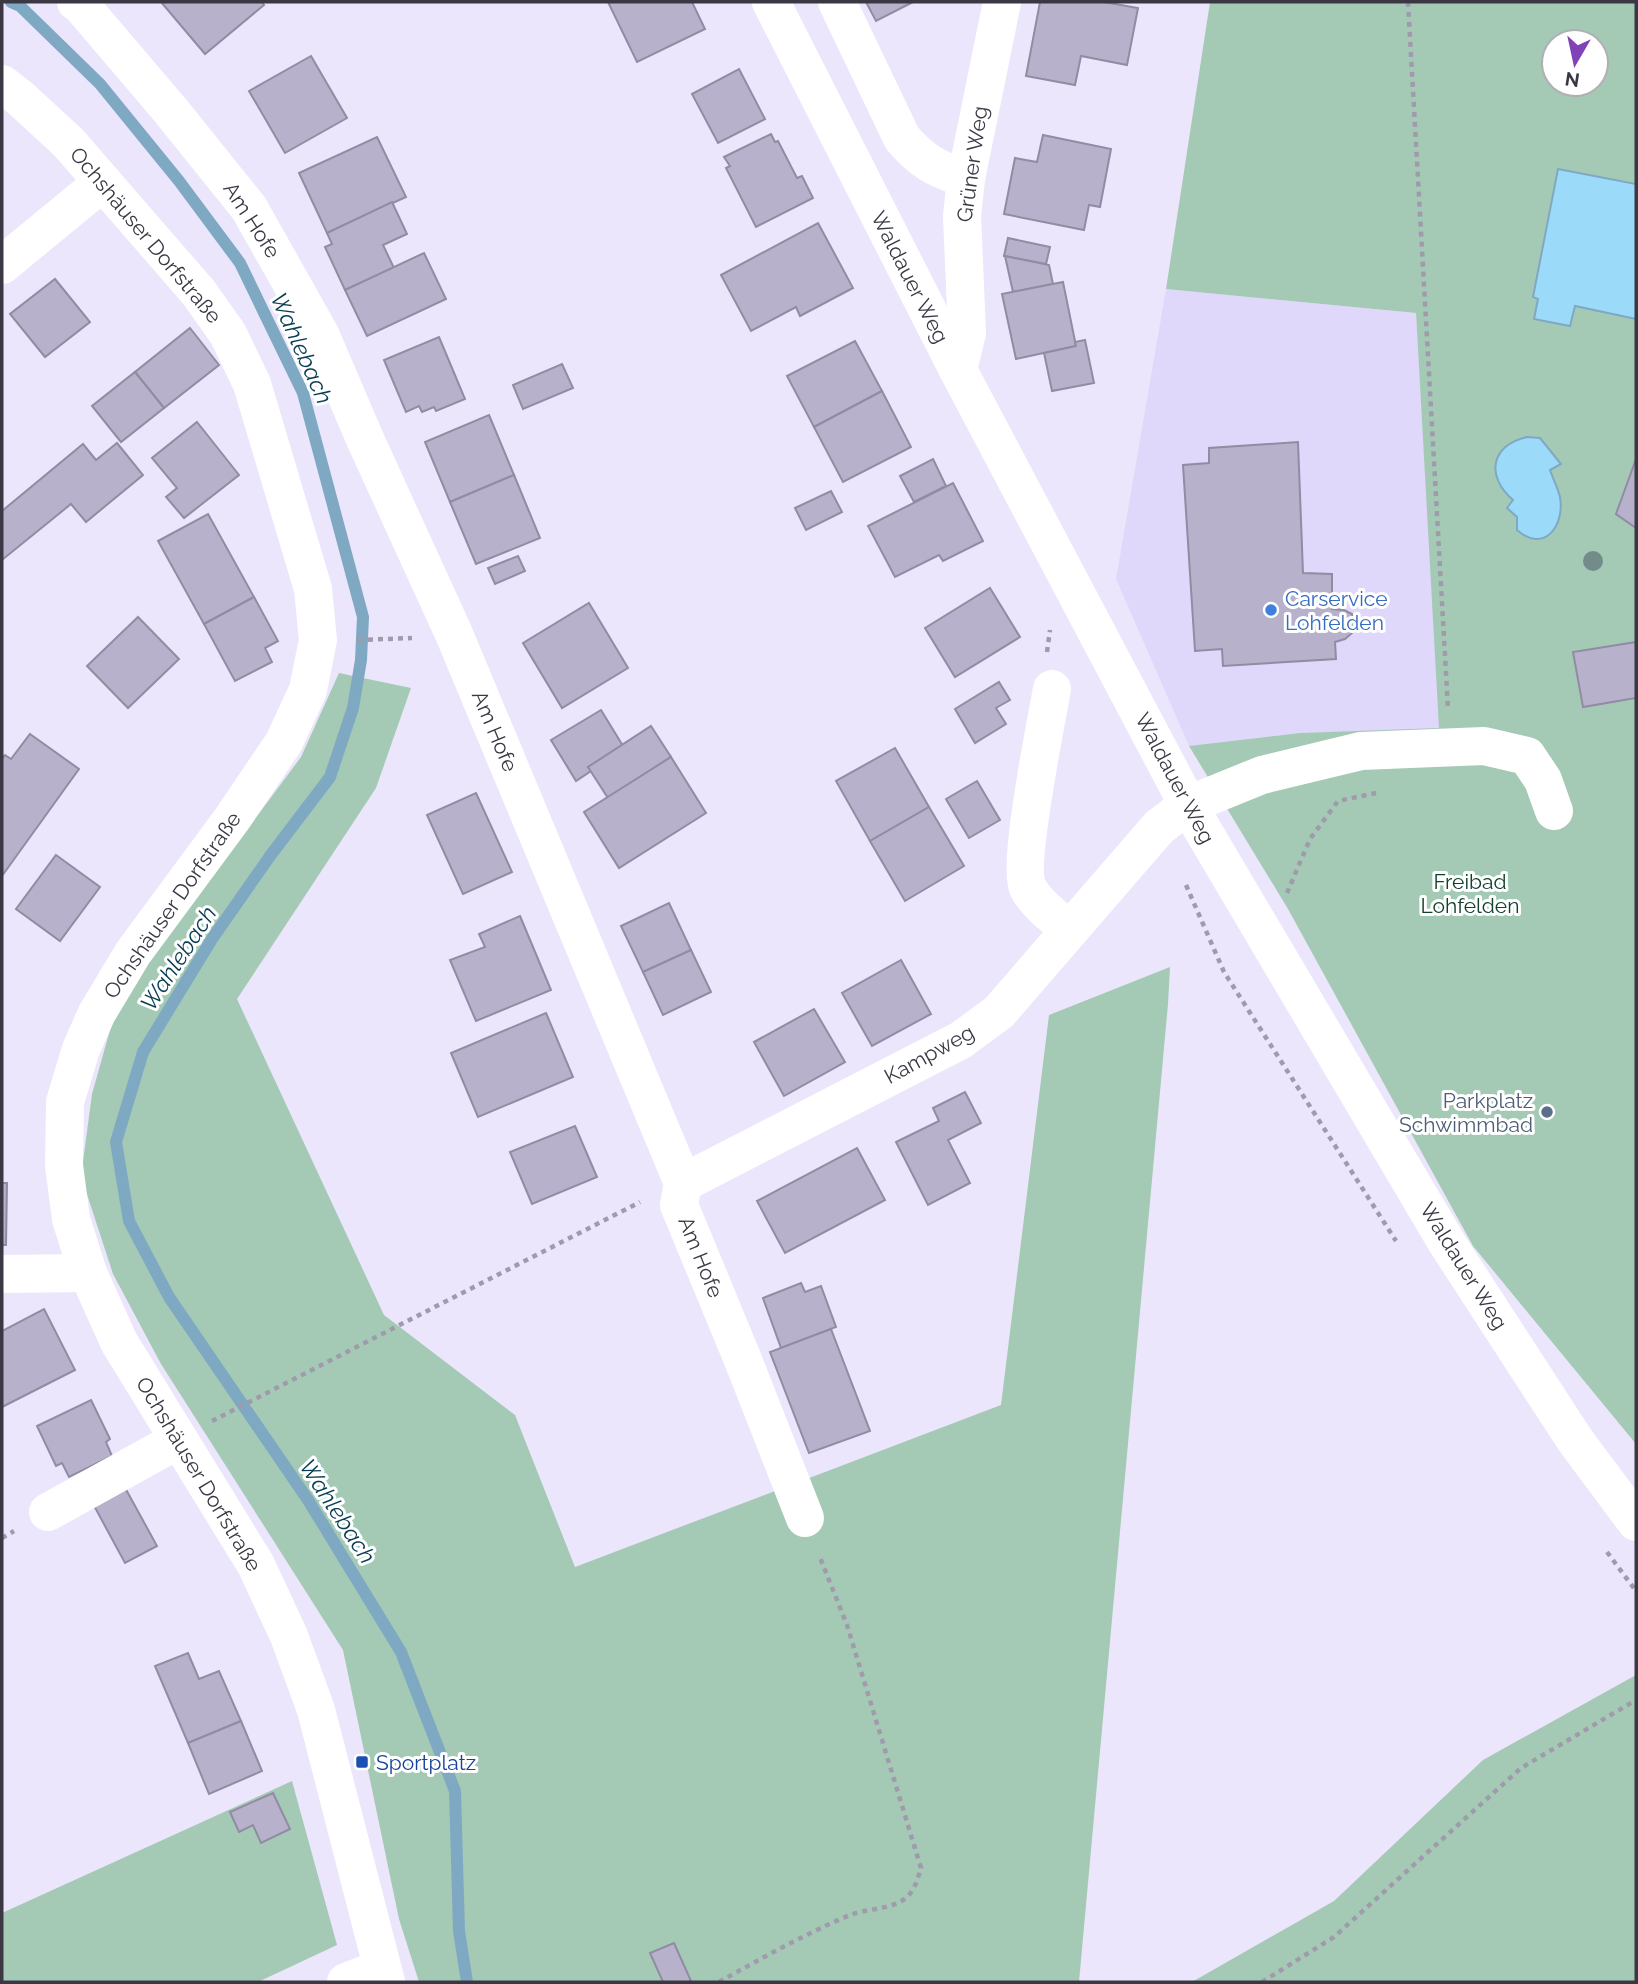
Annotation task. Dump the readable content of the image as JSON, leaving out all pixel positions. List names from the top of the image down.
{
  "streets": {
    "street": [
      "Grüner Weg",
      "Am Hofe",
      "Ochshäuser Dorfstraße",
      "Waldauer Weg",
      "Kampweg"
    ]
  },
  "crossings": [
    ["Grüner Weg", "Waldauer Weg"],
    ["Am Hofe", "Kampweg"],
    ["Waldauer Weg", "Kampweg"]
  ],
  "water": ["Wahlebach"],
  "parks": ["Freibad Lohfelden"],
  "places": {
    "other": ["Carservice Lohfelden", "Parkplatz Schwimmbad"],
    "transit": ["Sportplatz"]
  },
  "north": "bottom"
}
